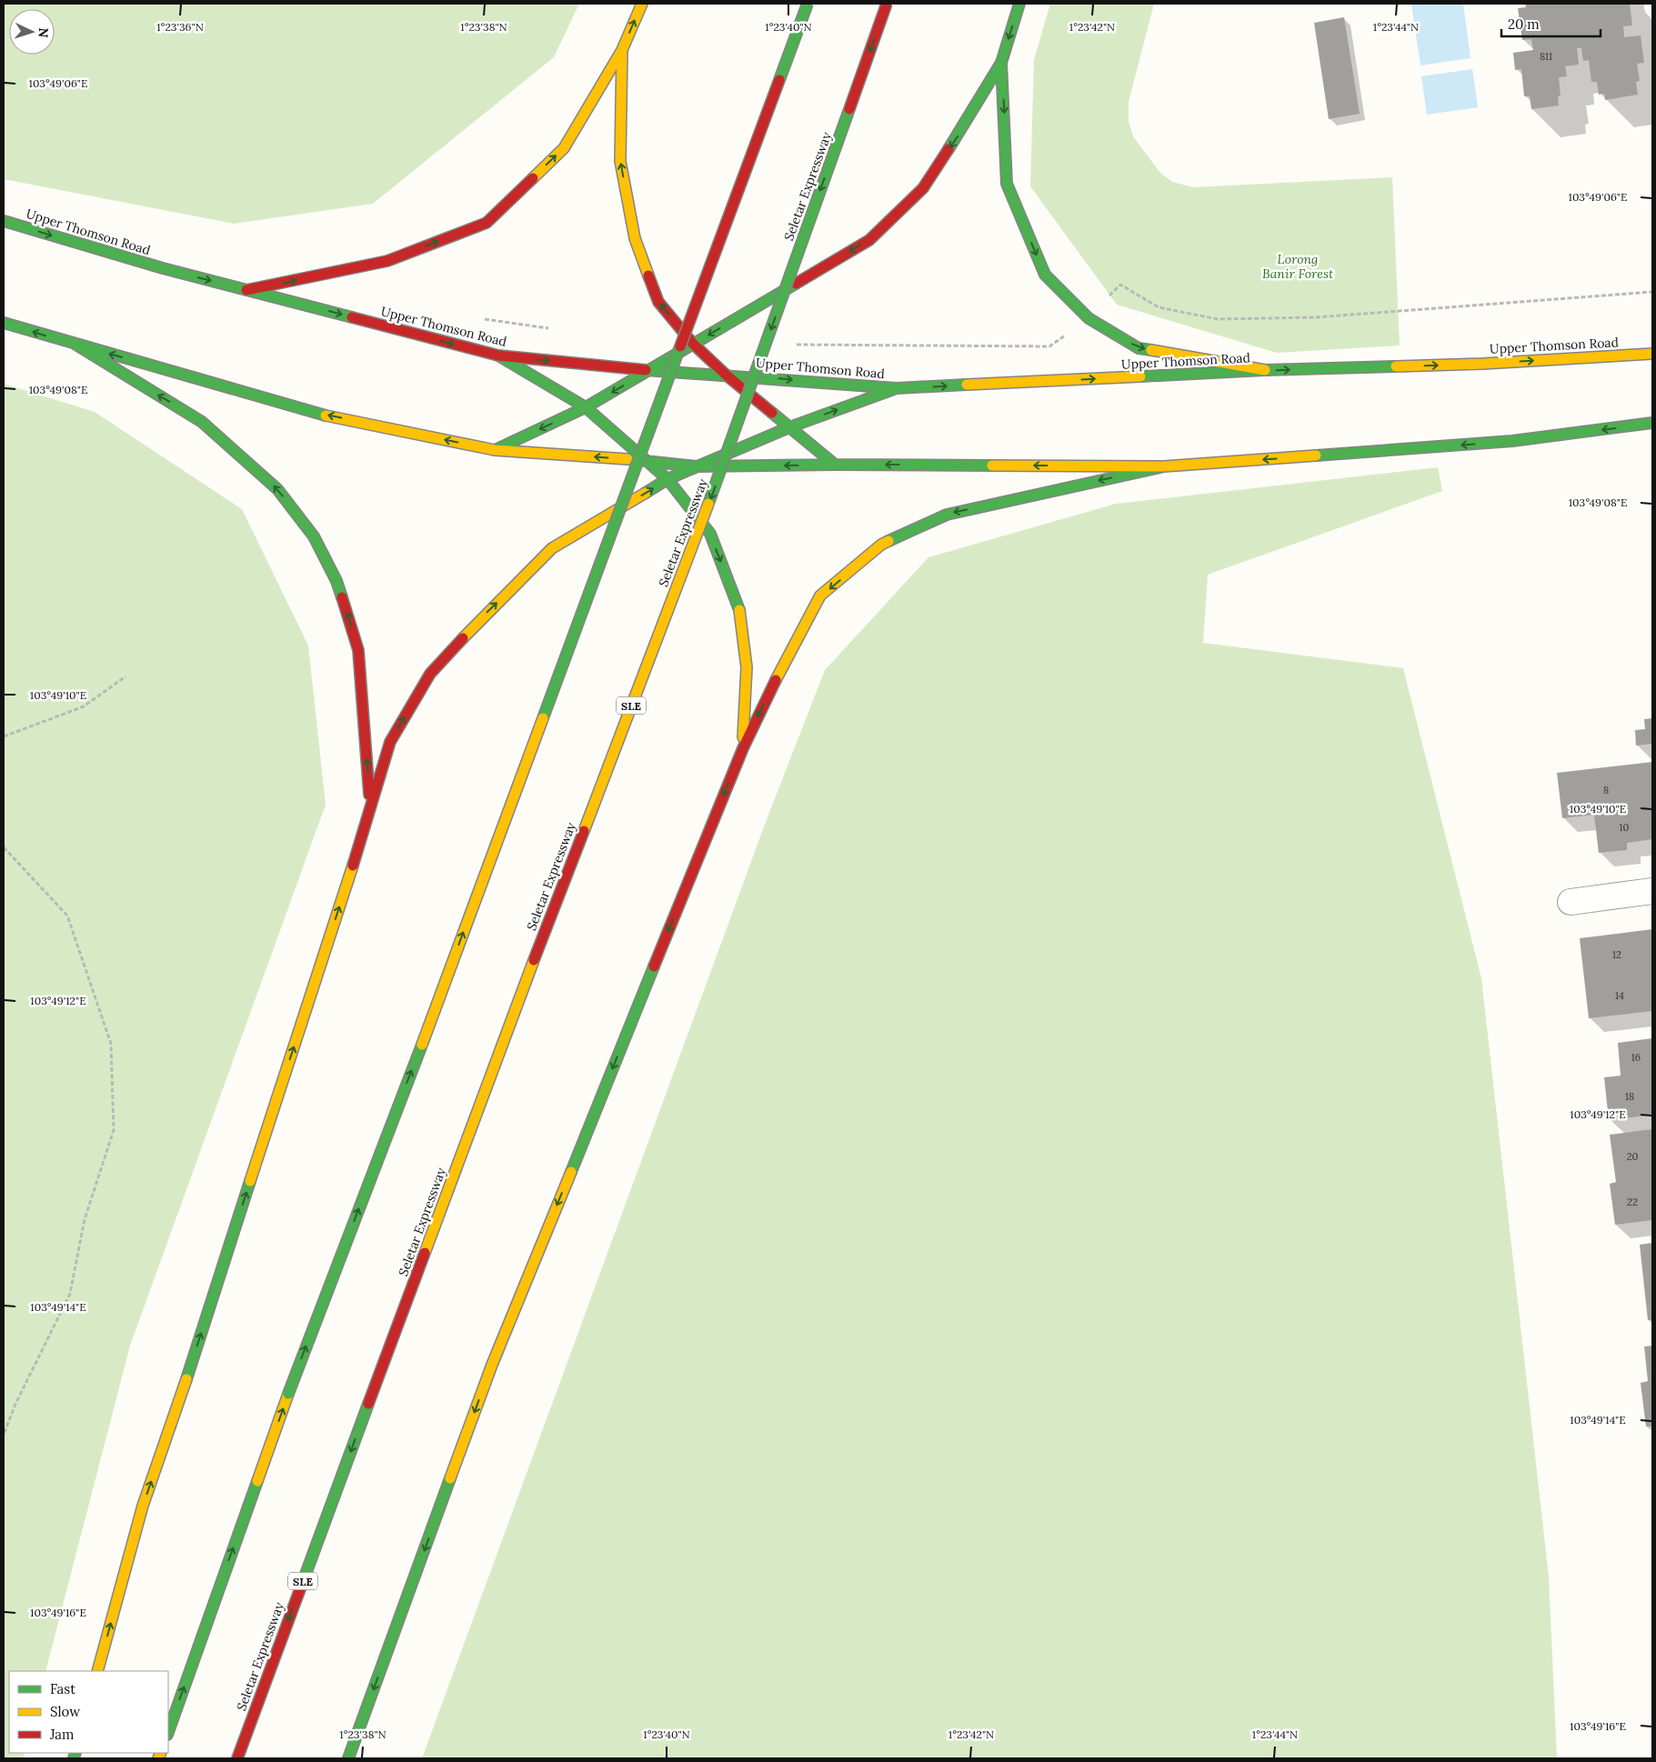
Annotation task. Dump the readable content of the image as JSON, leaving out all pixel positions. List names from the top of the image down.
{
  "streets": {
    "main road": ["Seletar Expressway", "Upper Thomson Road", "SLE"]
  },
  "parks": ["Lorong Banir Forest"],
  "house_numbers": [
    "811",
    "8",
    "10",
    "12",
    "14",
    "16",
    "18",
    "20",
    "22"
  ],
  "legend": ["Fast", "Slow", "Jam"],
  "scale_bar": "20 m",
  "north": "right",
  "coordinates": [
    "1°23'36\"N",
    "1°23'38\"N",
    "1°23'40\"N",
    "1°23'42\"N",
    "1°23'44\"N",
    "103°49'06\"E",
    "103°49'08\"E",
    "103°49'10\"E",
    "103°49'12\"E",
    "103°49'14\"E",
    "103°49'16\"E"
  ]
}
